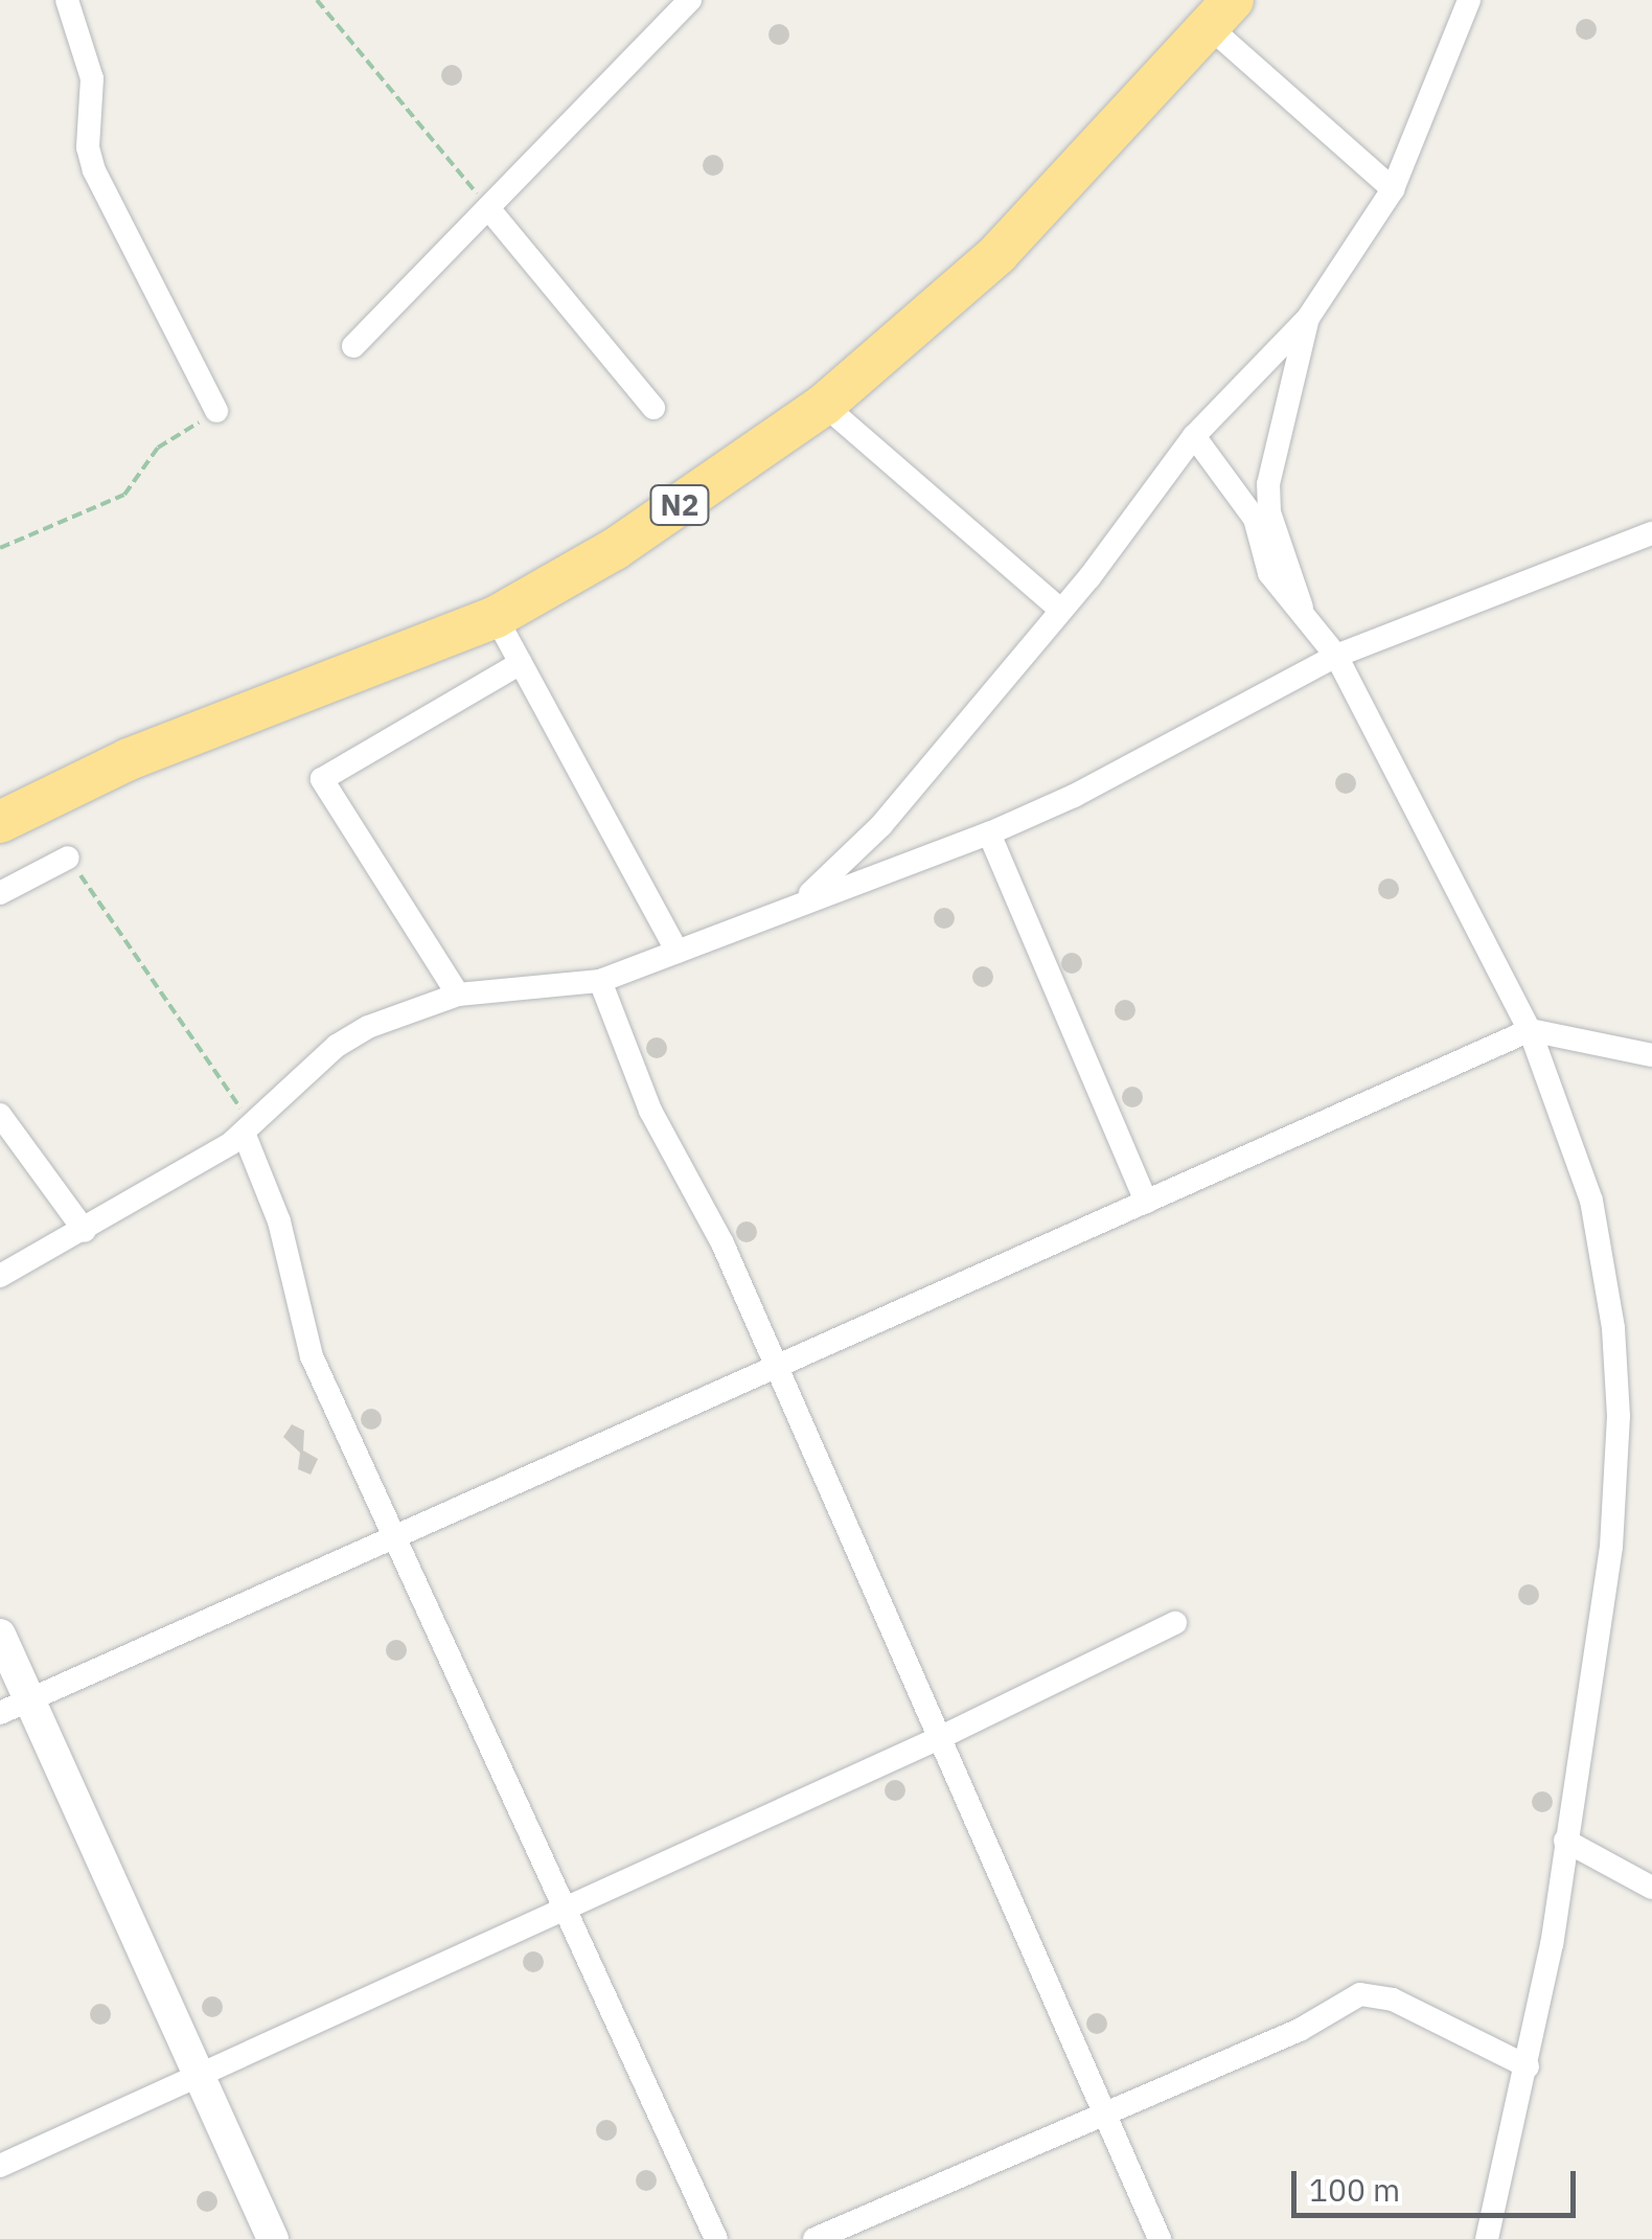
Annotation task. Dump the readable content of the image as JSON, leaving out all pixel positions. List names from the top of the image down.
{
  "streets": {
    "highway": ["N2"]
  },
  "scale_bar": "100 m"
}
